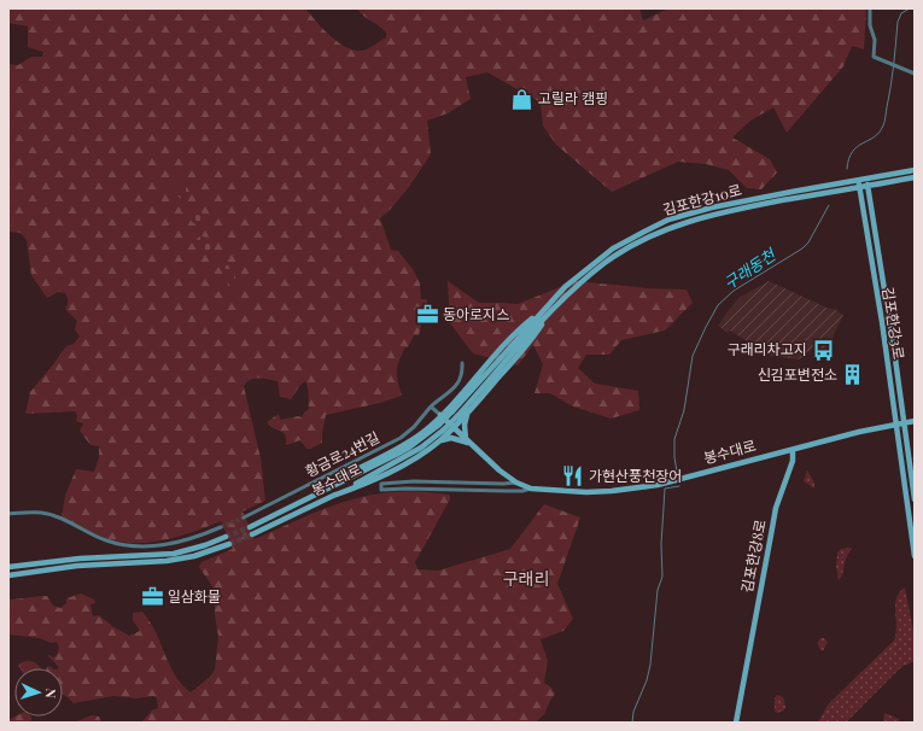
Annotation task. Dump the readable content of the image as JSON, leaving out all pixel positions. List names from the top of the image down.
{
  "streets": {
    "street": [
      "김포한강10로",
      "김포한강3로",
      "봉수대로",
      "황금로24번길",
      "김포한강8로"
    ]
  },
  "crossings": [
    ["김포한강10로", "김포한강3로"],
    ["김포한강10로", "봉수대로"],
    ["김포한강3로", "봉수대로"],
    ["봉수대로", "김포한강8로"]
  ],
  "districts": ["구래리"],
  "water": ["구래동천"],
  "places": {
    "shop": ["고릴라 캠핑"],
    "office": ["동아로지스", "일삼화물"],
    "bus stop": ["구래리차고지"],
    "building": ["신김포변전소"],
    "restaurant": ["가현산풍천장어"]
  },
  "north": "right"
}
